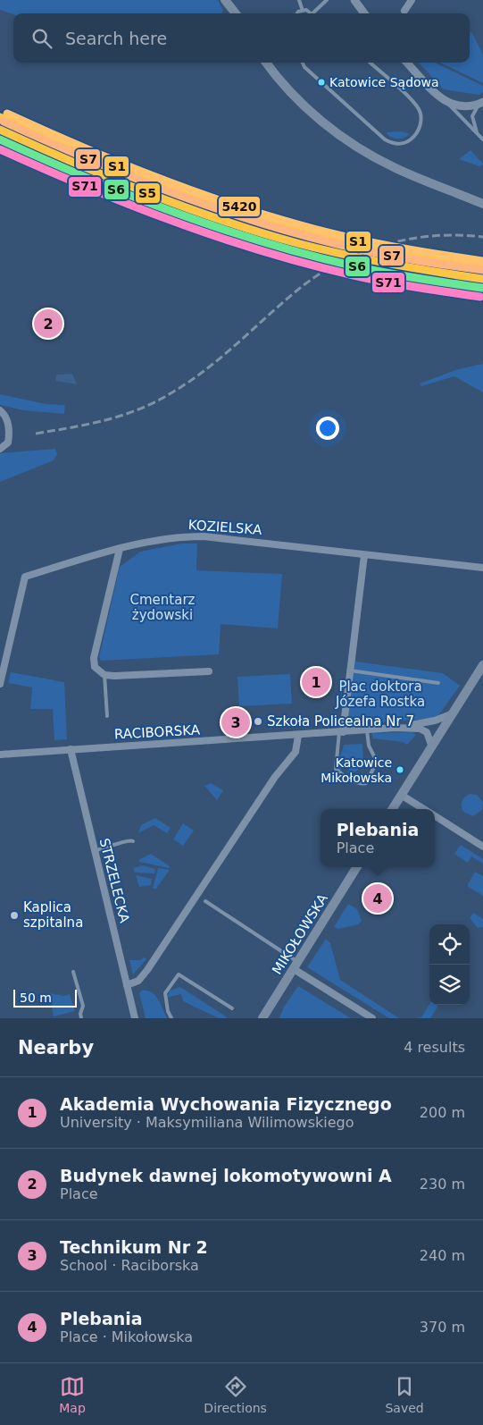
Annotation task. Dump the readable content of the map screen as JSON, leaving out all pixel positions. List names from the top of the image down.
{
  "streets": {
    "main road": ["MIKOŁOWSKA"],
    "street": ["KOZIELSKA", "RACIBORSKA", "STRZELECKA"]
  },
  "crossings": [
    ["RACIBORSKA", "STRZELECKA"]
  ],
  "parks": ["Cmentarz żydowski", "Plac doktora Józefa Rostka"],
  "places": [
    "Katowice Sądowa",
    "Szkoła Policealna Nr 7",
    "Katowice Mikołowska",
    "Kaplica szpitalna"
  ],
  "lines": [
    "transit line 5420",
    "transit line S1",
    "transit line S7",
    "transit line S5",
    "transit line S6",
    "transit line S71"
  ],
  "scale_bar": "50 m",
  "page": {
    "search": "Search here",
    "pins": [
      "2",
      "1",
      "3",
      "4"
    ],
    "popup": ["Plebania", "Place"],
    "scale": "50 m",
    "heading": ["Nearby", "4 results"],
    "list": [
      {
        "mark": "1",
        "name": "Akademia Wychowania Fizycznego",
        "note": "University · Maksymiliana Wilimowskiego",
        "value": "200 m"
      },
      {
        "mark": "2",
        "name": "Budynek dawnej lokomotywowni A",
        "note": "Place",
        "value": "230 m"
      },
      {
        "mark": "3",
        "name": "Technikum Nr 2",
        "note": "School · Raciborska",
        "value": "240 m"
      },
      {
        "mark": "4",
        "name": "Plebania",
        "note": "Place · Mikołowska",
        "value": "370 m"
      }
    ],
    "nav": ["Map", "Directions", "Saved"]
  }
}
